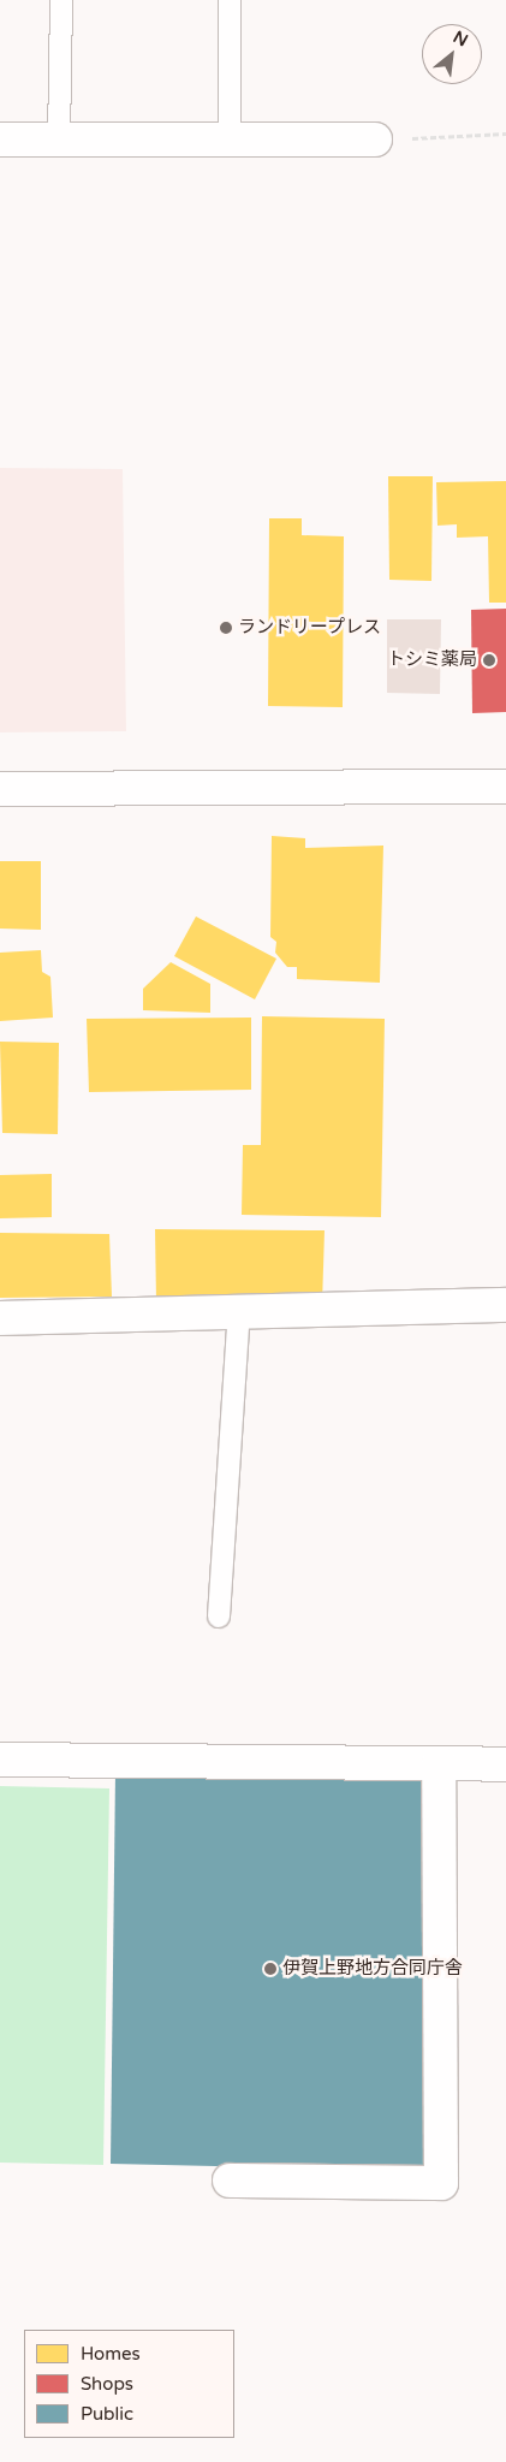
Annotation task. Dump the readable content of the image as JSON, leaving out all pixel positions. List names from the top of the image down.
{
  "places": ["ランドリープレス", "トシミ薬局", "伊賀上野地方合同庁舎"],
  "legend": ["Homes", "Shops", "Public"],
  "north": "top right"
}
